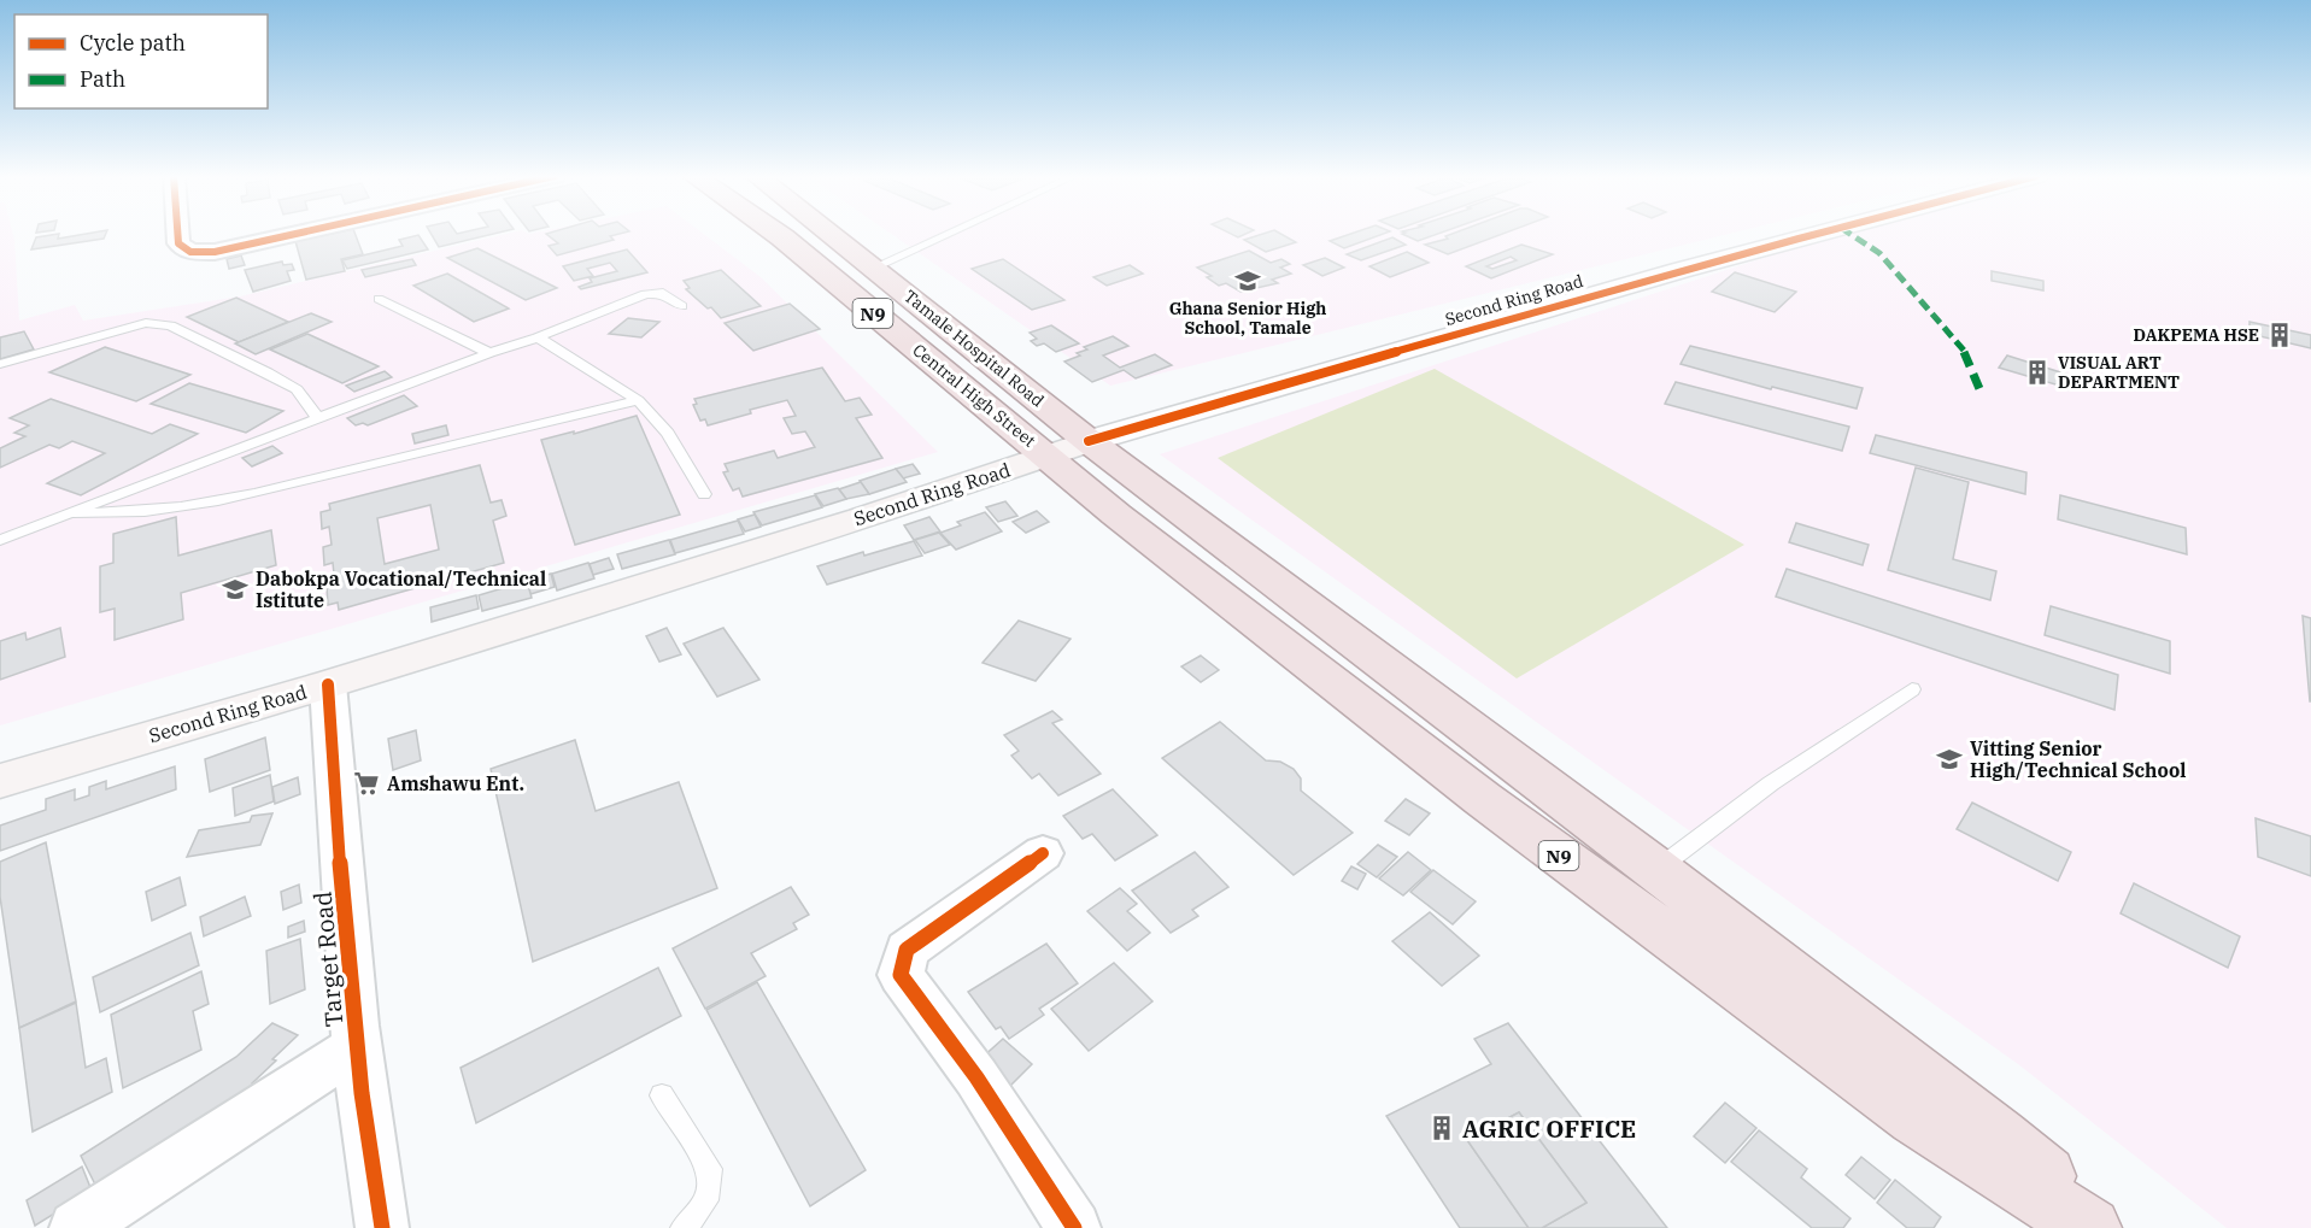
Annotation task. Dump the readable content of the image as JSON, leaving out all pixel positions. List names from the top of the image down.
{
  "streets": {
    "highway": ["N9", "Tamale Hospital Road", "Central High Street"],
    "main road": ["Second Ring Road"],
    "street": ["Target Road"]
  },
  "crossings": [
    ["Second Ring Road", "N9"],
    ["Second Ring Road", "Tamale Hospital Road"],
    ["Second Ring Road", "Central High Street"],
    ["Second Ring Road", "Target Road"],
    ["N9", "Tamale Hospital Road"],
    ["N9", "Central High Street"],
    ["Tamale Hospital Road", "Central High Street"]
  ],
  "places": {
    "school or university": ["Ghana Senior High School, Tamale", "Dabokpa Vocational/Technical Istitute", "Vitting Senior High/Technical School"],
    "building": ["DAKPEMA HSE", "VISUAL ART DEPARTMENT", "AGRIC OFFICE"],
    "supermarket": ["Amshawu Ent."]
  },
  "legend": ["Cycle path", "Path"]
}
